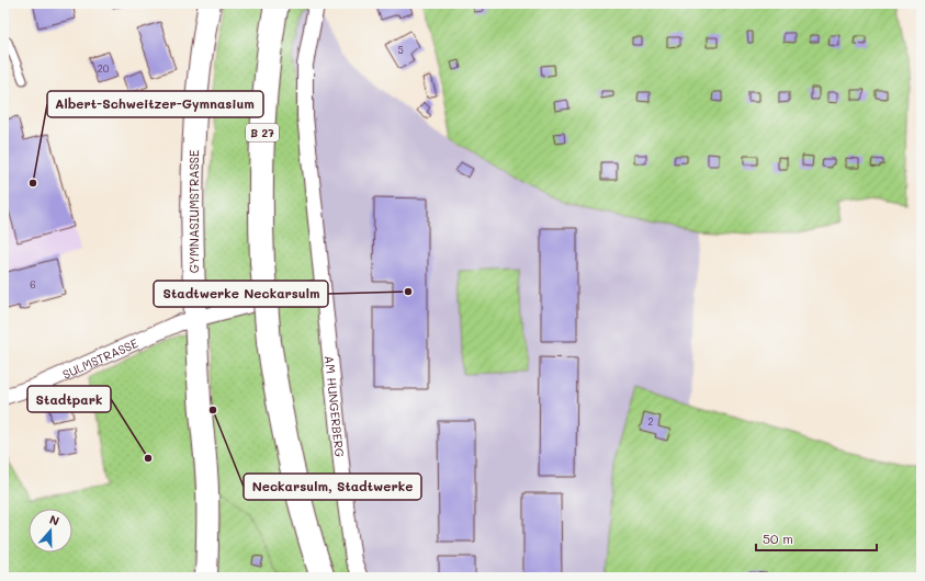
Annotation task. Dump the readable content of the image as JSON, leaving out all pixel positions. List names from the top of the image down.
{
  "streets": {
    "highway": ["B 27"],
    "street": ["GYMNASIUMSTRASSE", "SULMSTRASSE", "AM HUNGERBERG"]
  },
  "crossings": [
    ["GYMNASIUMSTRASSE", "SULMSTRASSE"]
  ],
  "places": [
    "Albert-Schweitzer-Gymnasium",
    "Stadtwerke Neckarsulm",
    "Neckarsulm, Stadtwerke",
    "Stadtpark"
  ],
  "house_numbers": [
    "5",
    "20",
    "6",
    "2"
  ],
  "scale_bar": "50 m",
  "north": "top"
}
